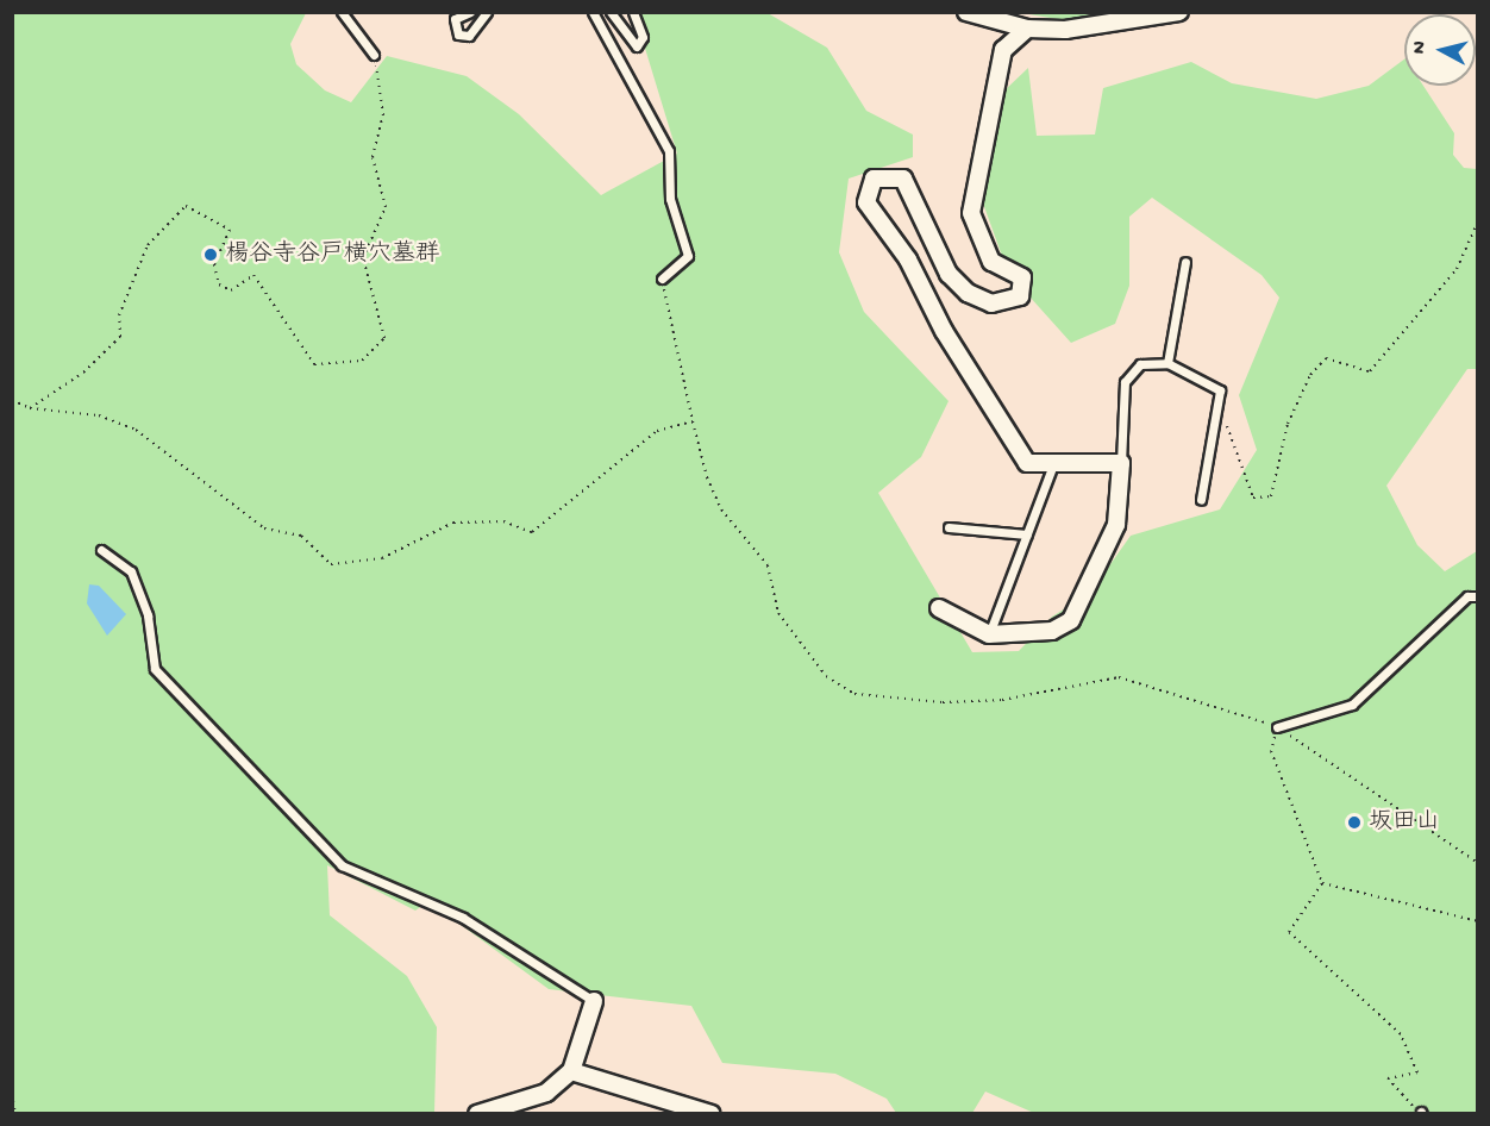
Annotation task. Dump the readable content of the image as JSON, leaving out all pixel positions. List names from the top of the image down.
{
  "places": ["楊谷寺谷戸横穴墓群", "坂田山"],
  "north": "left"
}
